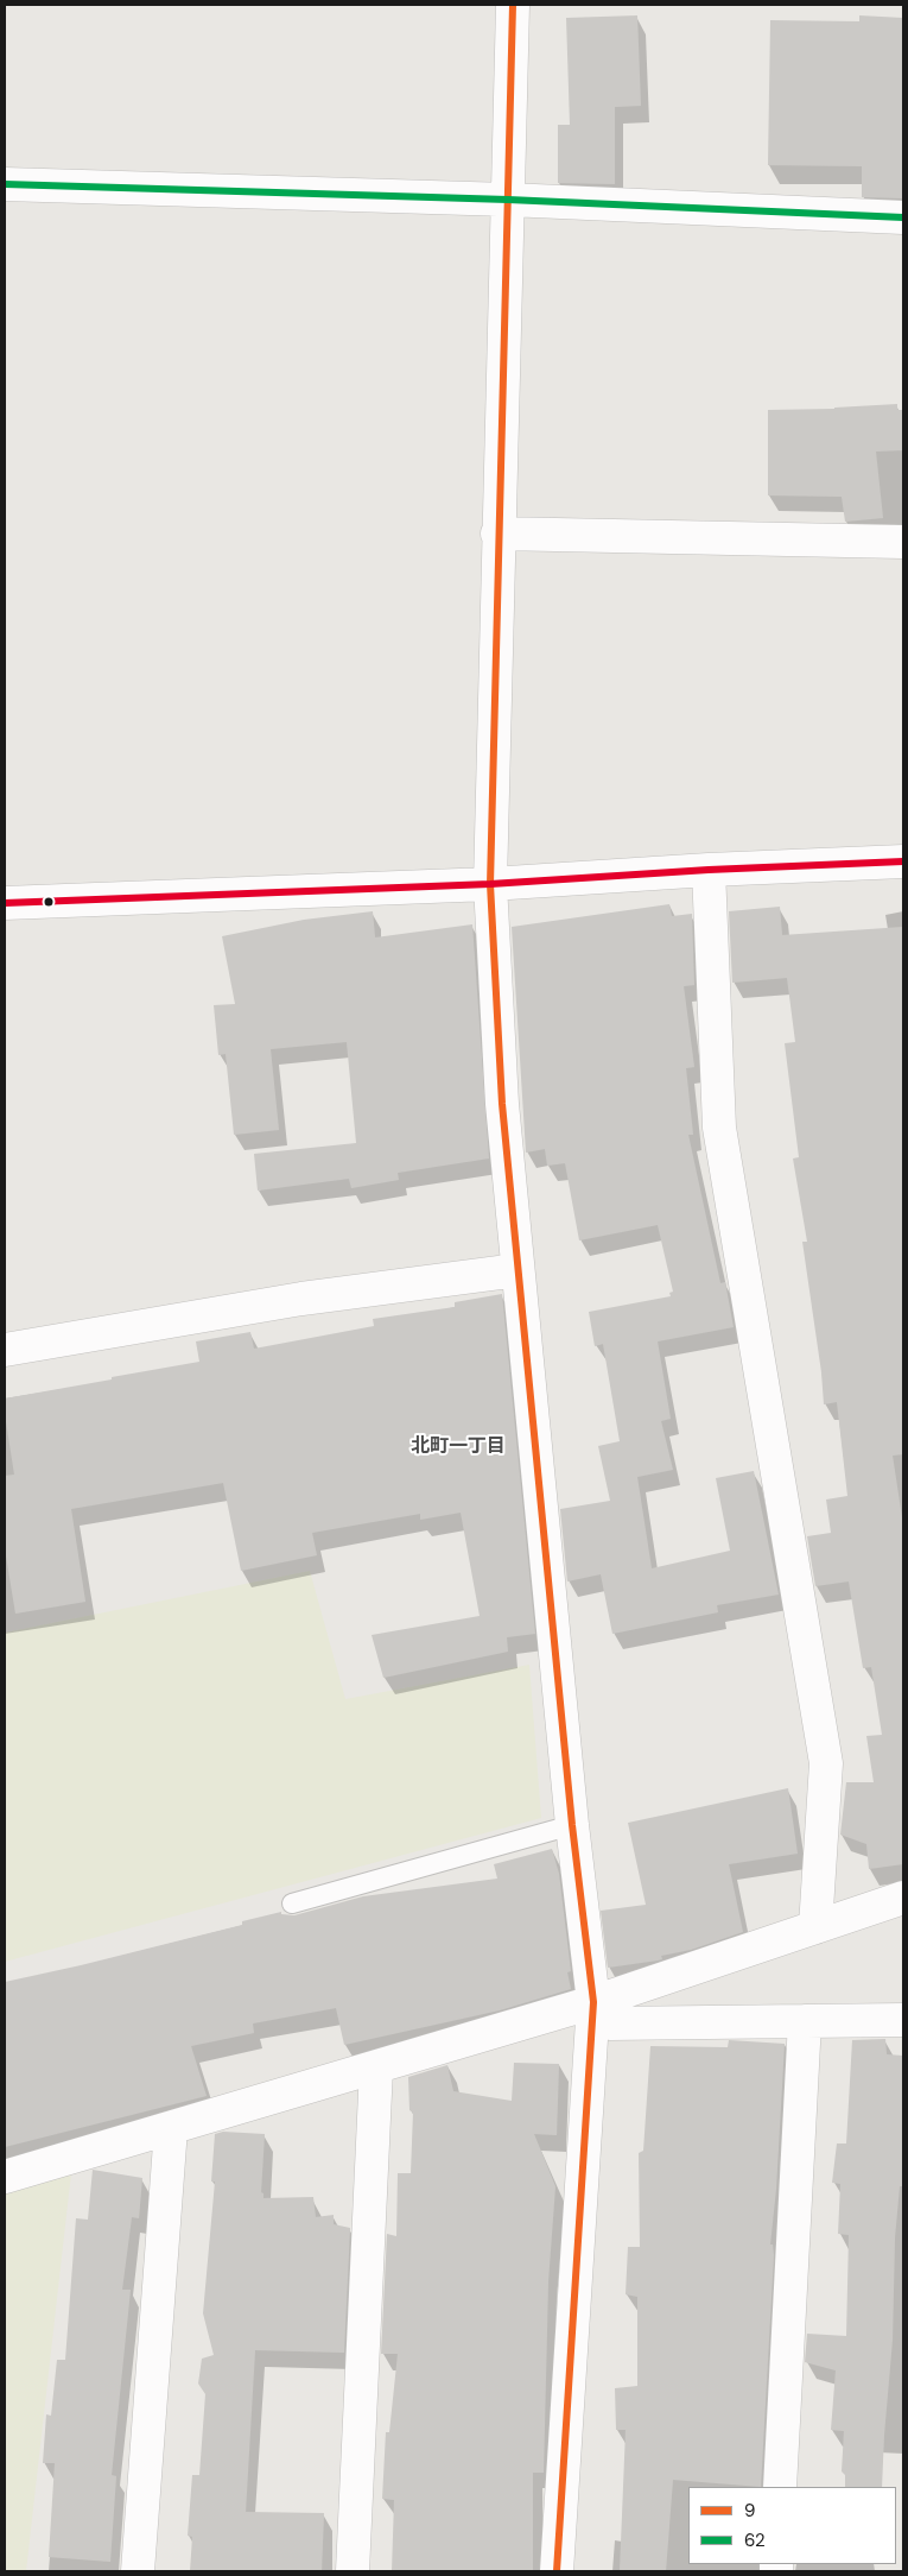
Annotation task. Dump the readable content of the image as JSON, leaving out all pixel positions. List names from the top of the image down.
{
  "districts": ["北町一丁目"],
  "lines": ["transit line 9", "transit line 62"],
  "legend": ["9", "62"]
}
